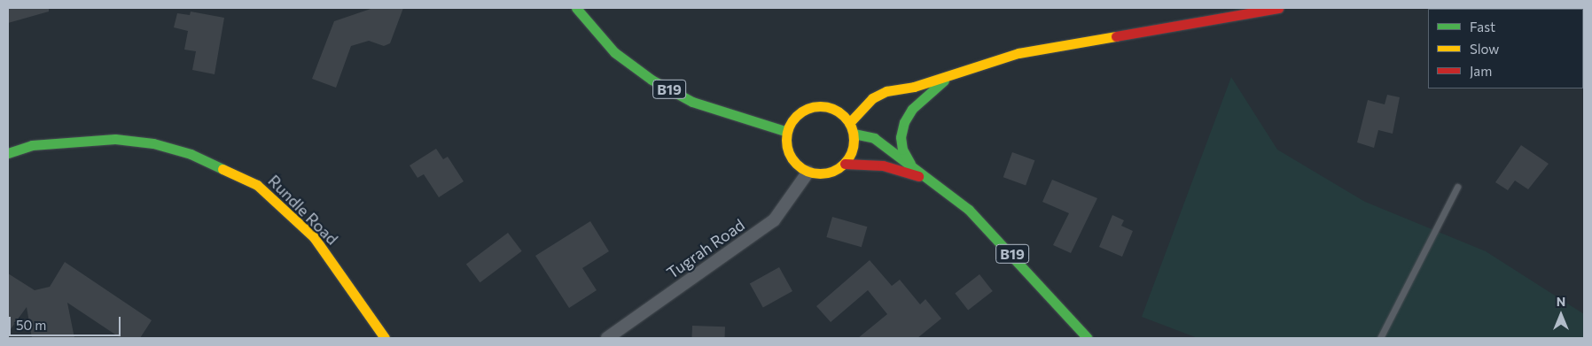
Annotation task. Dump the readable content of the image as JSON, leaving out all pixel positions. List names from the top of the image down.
{
  "streets": {
    "main road": ["B19", "Rundle Road"],
    "street": ["Tugrah Road"]
  },
  "crossings": [
    ["B19", "Tugrah Road"]
  ],
  "legend": ["Fast", "Slow", "Jam"],
  "scale_bar": "50 m",
  "north": "top"
}
